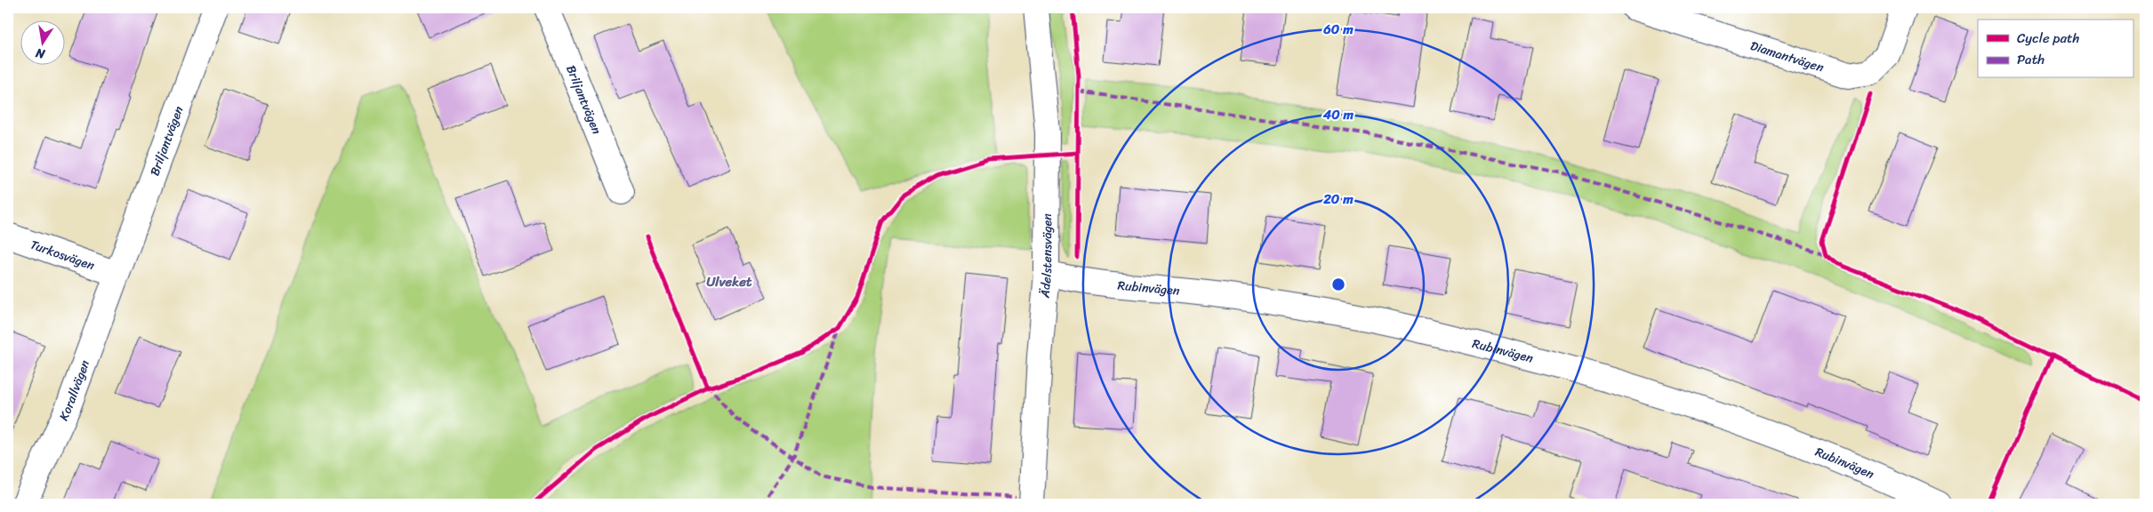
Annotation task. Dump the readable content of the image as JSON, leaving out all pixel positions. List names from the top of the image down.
{
  "streets": {
    "street": [
      "Diamantvägen",
      "Briljantvägen",
      "Turkosvägen",
      "Ädelstensvägen",
      "Rubinvägen",
      "Korallvägen"
    ]
  },
  "crossings": [
    ["Briljantvägen", "Turkosvägen"],
    ["Briljantvägen", "Korallvägen"],
    ["Turkosvägen", "Korallvägen"],
    ["Ädelstensvägen", "Rubinvägen"]
  ],
  "districts": ["Ulveket"],
  "legend": ["Cycle path", "Path"],
  "north": "bottom",
  "rings": ["60 m", "40 m", "20 m"]
}
